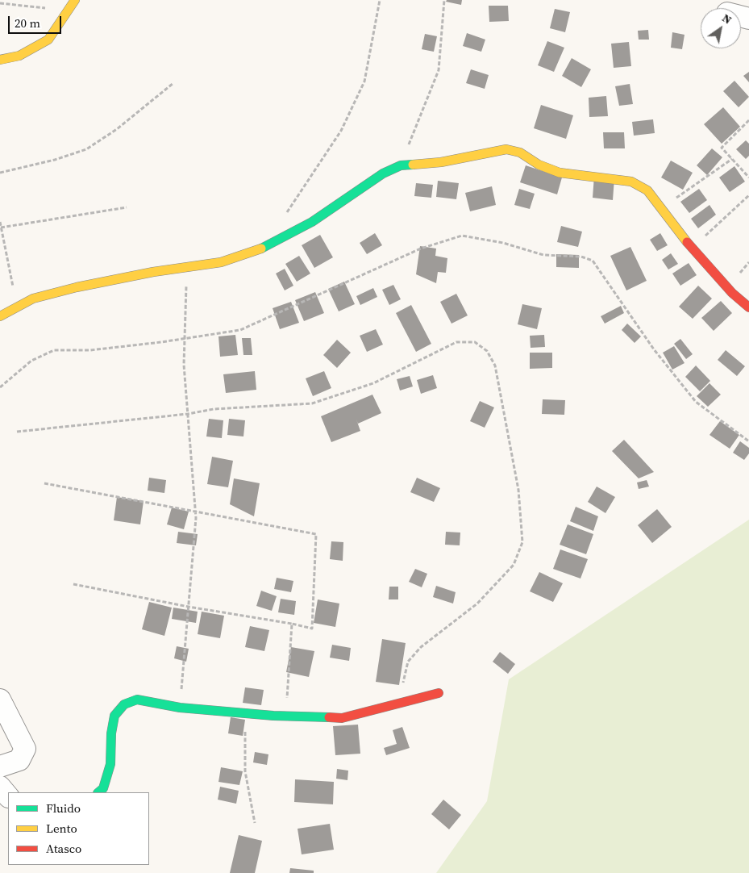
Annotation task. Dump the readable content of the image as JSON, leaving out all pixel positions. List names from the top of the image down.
{
  "legend": ["Fluido", "Lento", "Atasco"],
  "scale_bar": "20 m",
  "north": "top right"
}
